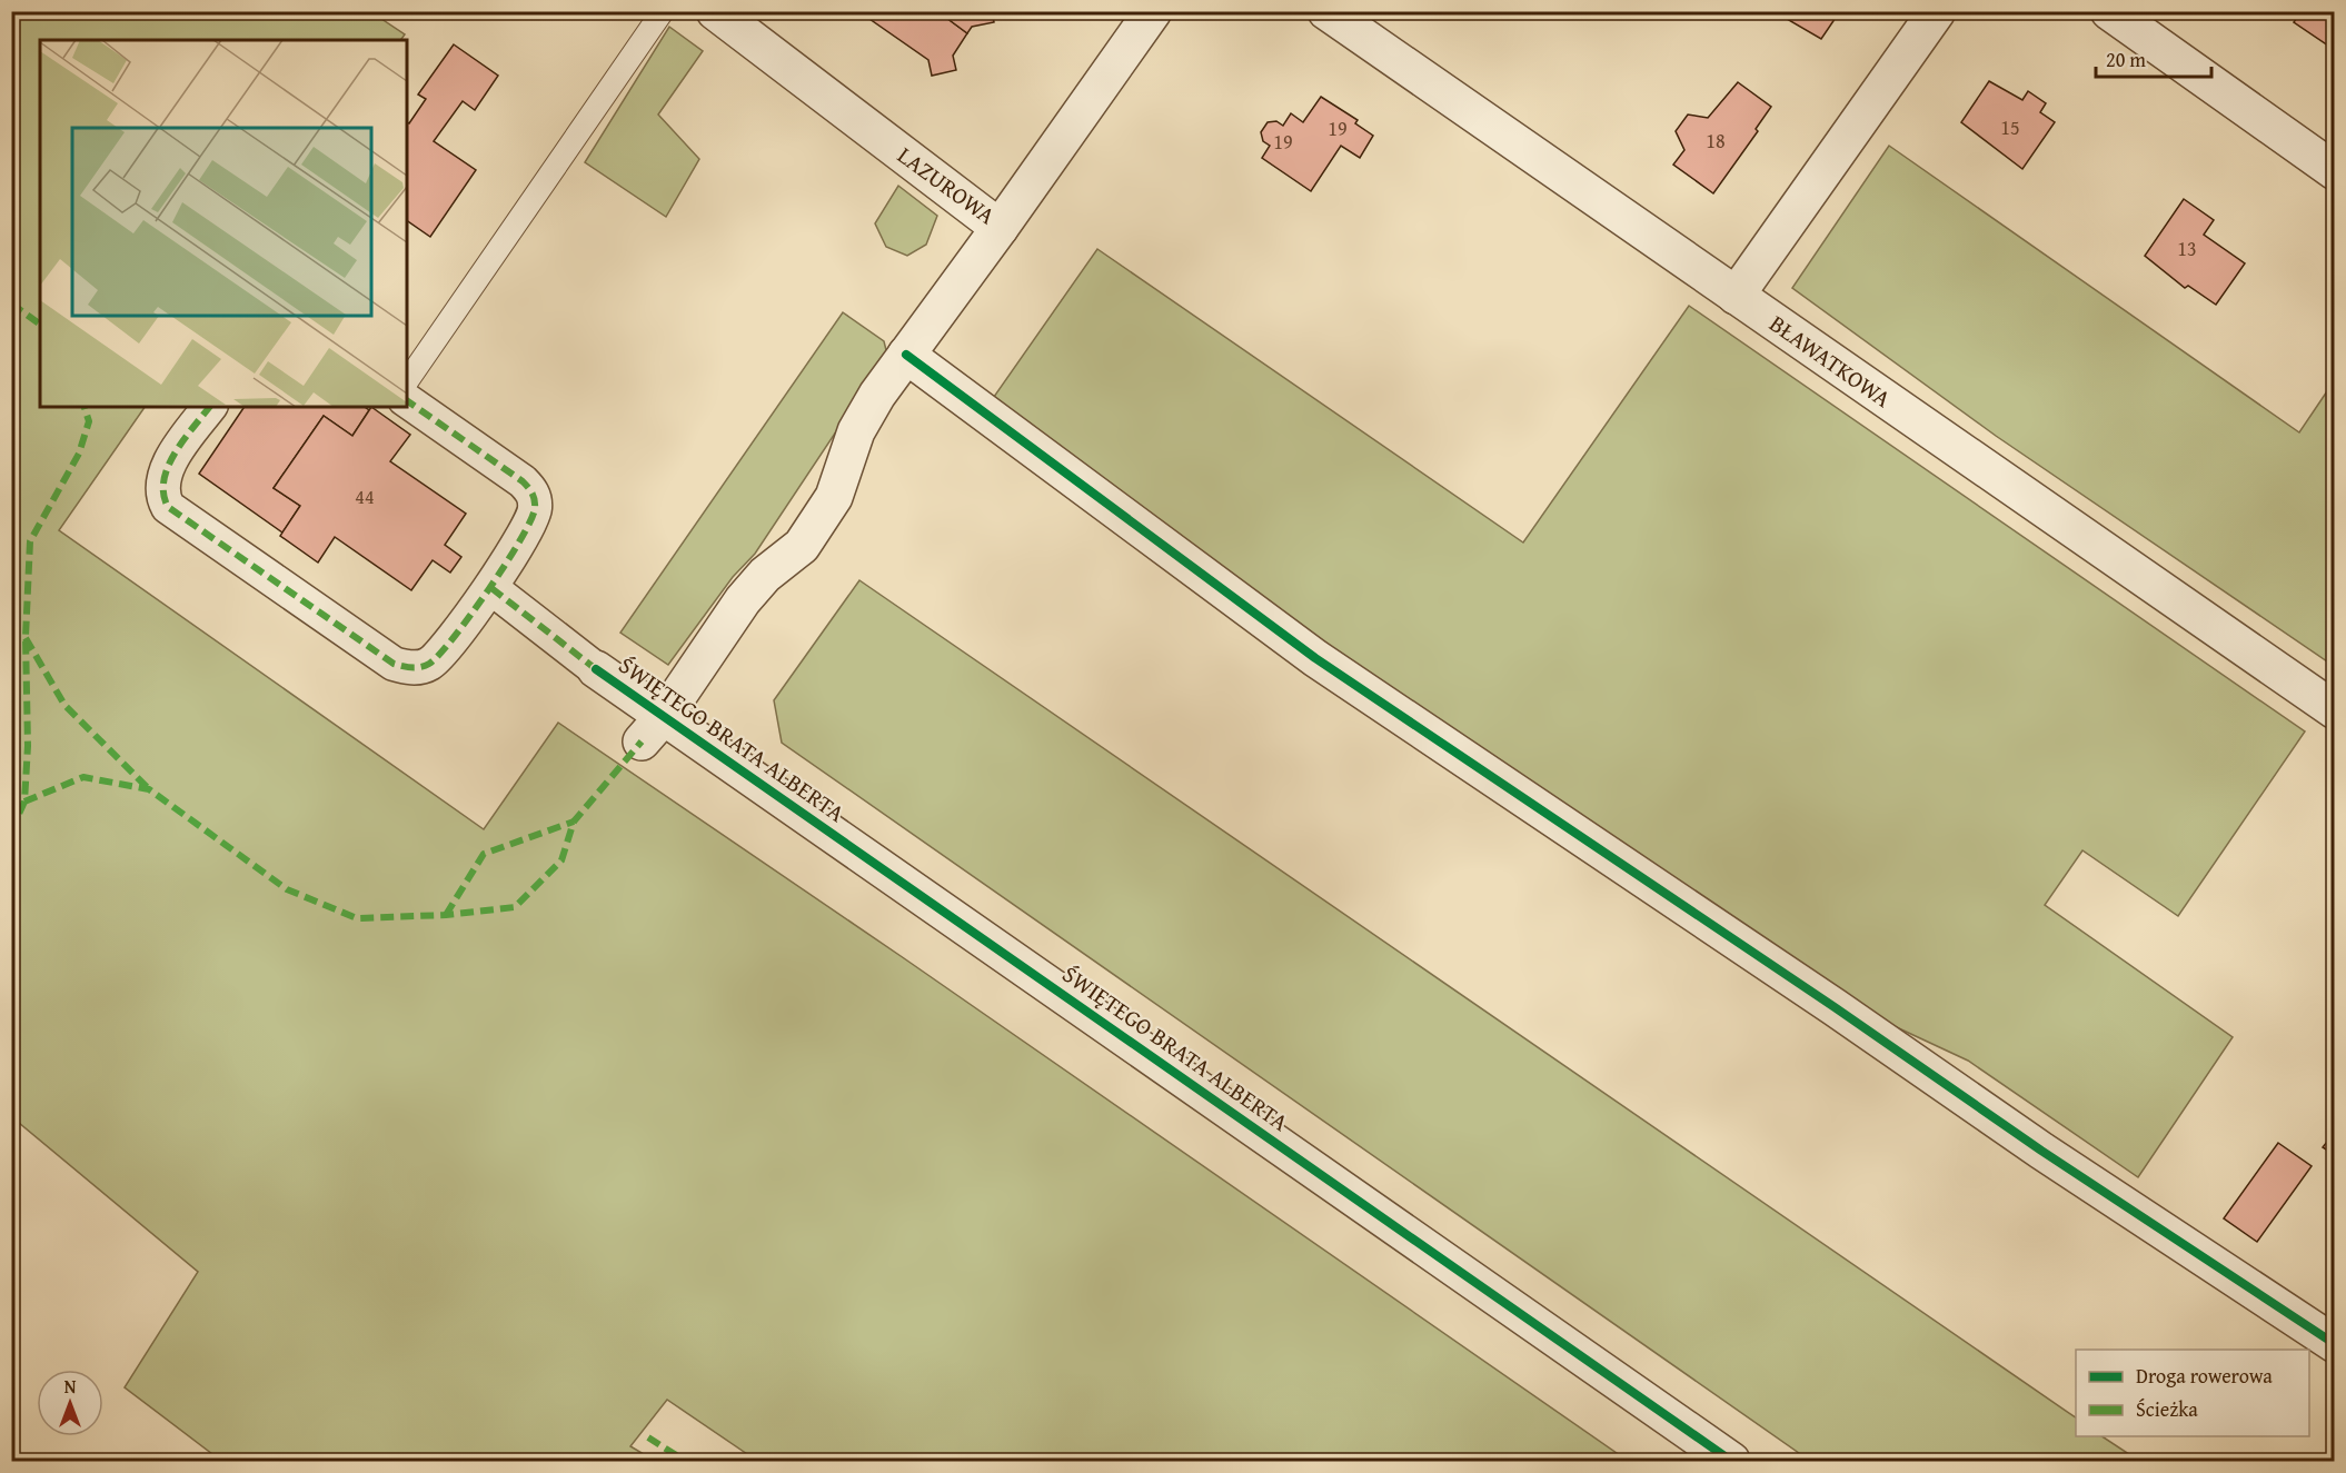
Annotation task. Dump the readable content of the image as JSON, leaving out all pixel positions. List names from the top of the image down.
{
  "streets": {
    "street": ["LAZUROWA", "BŁAWATKOWA", "ŚWIĘTEGO BRATA ALBERTA"]
  },
  "house_numbers": [
    "15",
    "19",
    "18",
    "19",
    "13",
    "44"
  ],
  "legend": ["Droga rowerowa", "Ścieżka"],
  "scale_bar": "20 m",
  "north": "top"
}
